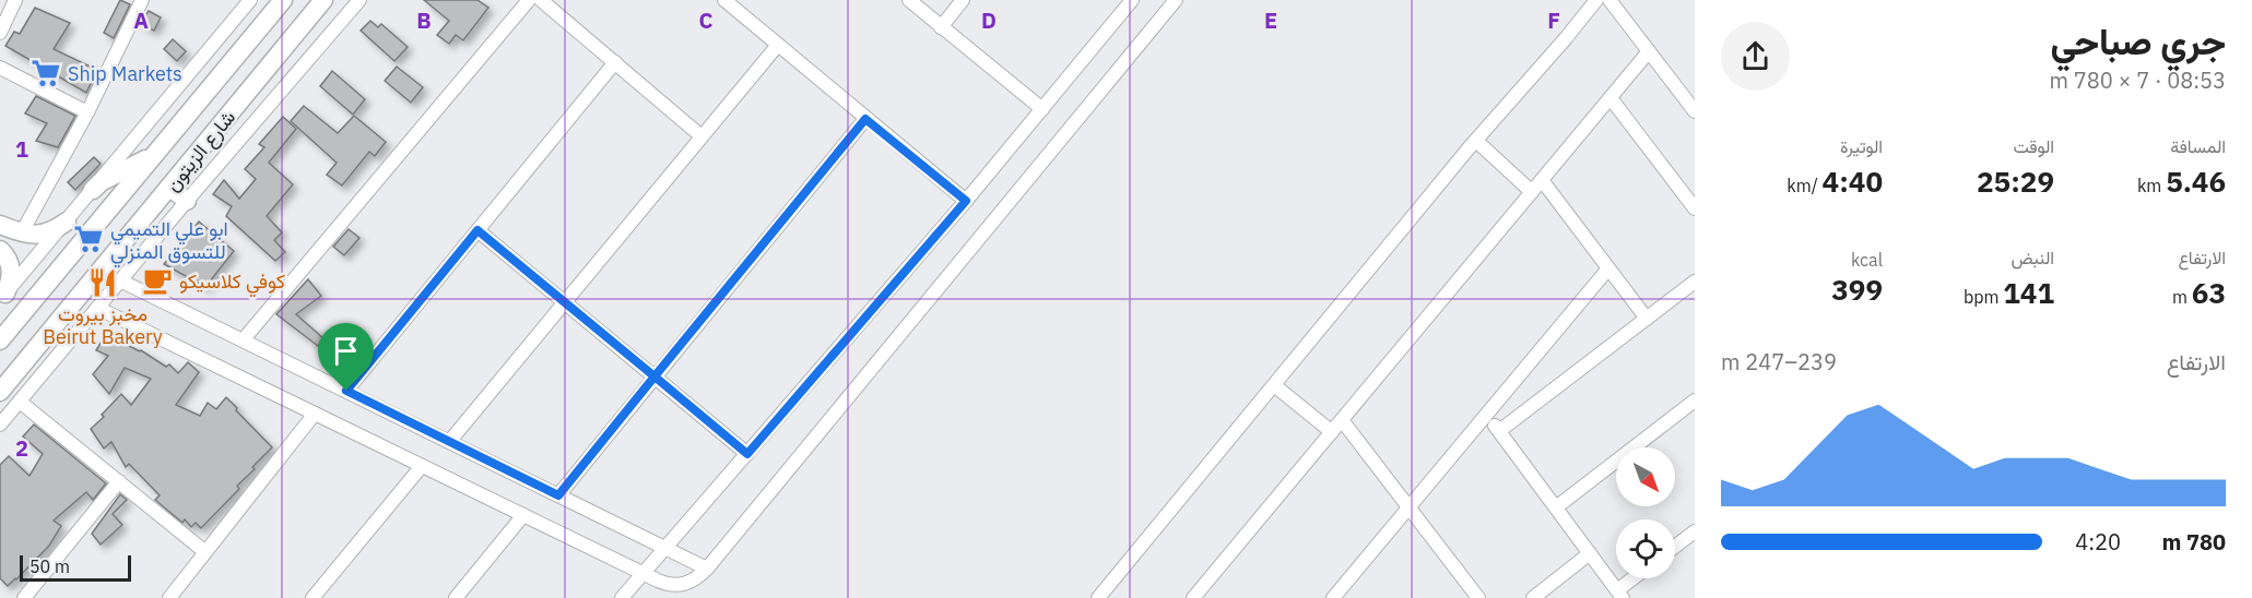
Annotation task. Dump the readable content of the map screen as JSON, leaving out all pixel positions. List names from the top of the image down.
{
  "streets": {
    "main road": ["شارع الزيتون"]
  },
  "places": {
    "supermarket": ["Ship Markets", "ابو علي التميمي للتسوق المنزلي"],
    "cafe": ["كوفي كلاسيكو"],
    "restaurant": ["مخبز بيروت Beirut Bakery"]
  },
  "scale_bar": "50 m",
  "north": "bottom right",
  "page": {
    "heading": ["جري صباحي", "08:53 · 7 × 780 m"],
    "stats": [
      ["المسافة", "5.46 km"],
      ["الوقت", "25:29"],
      ["الوتيرة", "4:40 /km"],
      ["الارتفاع", "63 m"],
      ["النبض", "141 bpm"],
      ["kcal", "399"]
    ],
    "chart": ["الارتفاع", "239–247 m"],
    "list": [
      {
        "name": "780 m",
        "note": "4:20"
      }
    ],
    "scale": "50 m"
  },
  "grid": {
    "columns": [
      "A",
      "B",
      "C",
      "D",
      "E",
      "F"
    ],
    "rows": ["1", "2"]
  }
}
